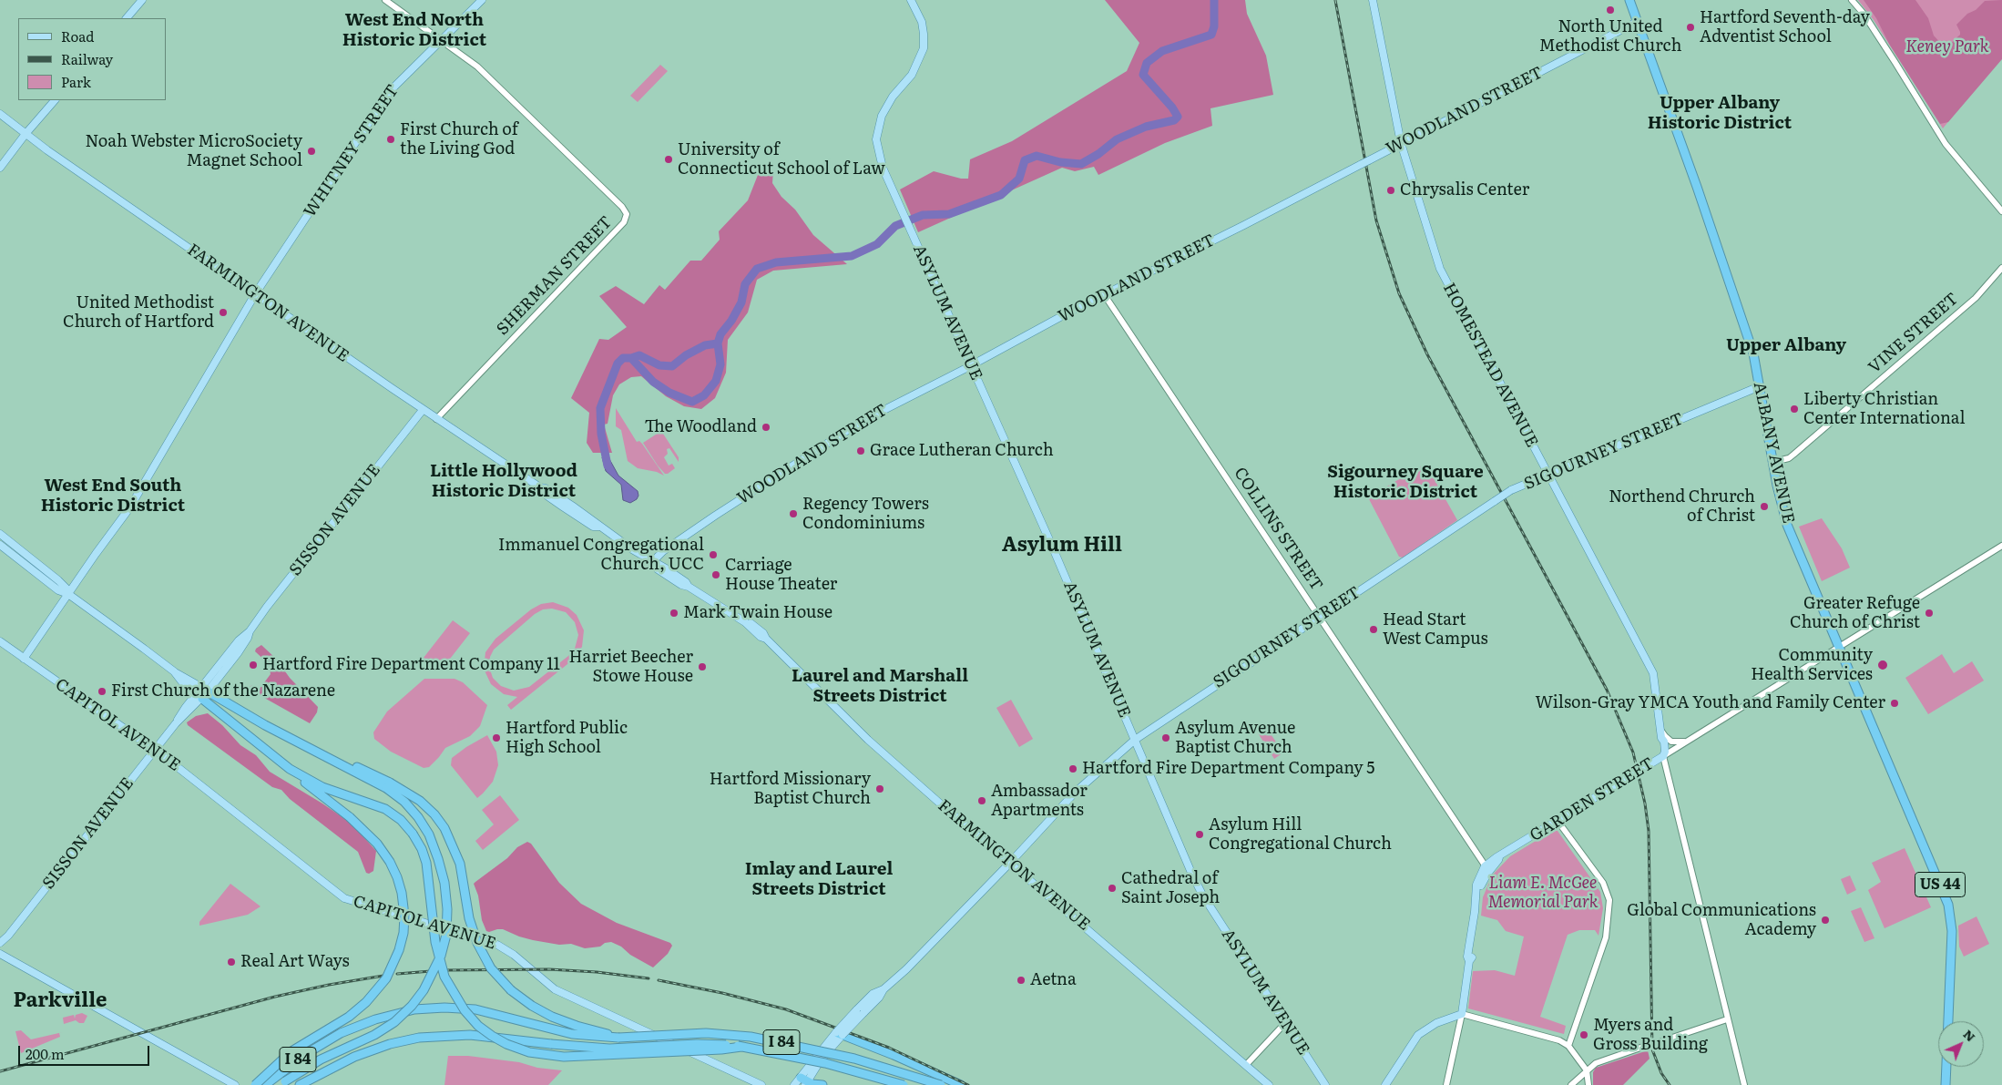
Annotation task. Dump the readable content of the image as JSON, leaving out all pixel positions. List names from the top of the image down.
{
  "streets": {
    "highway": ["ALBANY AVENUE", "US 44", "I 84"],
    "main road": [
      "WOODLAND STREET",
      "WHITNEY STREET",
      "FARMINGTON AVENUE",
      "ASYLUM AVENUE",
      "HOMESTEAD AVENUE",
      "SIGOURNEY STREET",
      "SISSON AVENUE",
      "CAPITOL AVENUE",
      "GARDEN STREET"
    ],
    "street": ["SHERMAN STREET", "VINE STREET", "COLLINS STREET"]
  },
  "crossings": [
    ["WOODLAND STREET", "FARMINGTON AVENUE"],
    ["WOODLAND STREET", "ASYLUM AVENUE"],
    ["WOODLAND STREET", "HOMESTEAD AVENUE"],
    ["WOODLAND STREET", "ALBANY AVENUE"],
    ["WOODLAND STREET", "COLLINS STREET"],
    ["WHITNEY STREET", "SHERMAN STREET"],
    ["WHITNEY STREET", "FARMINGTON AVENUE"],
    ["WHITNEY STREET", "CAPITOL AVENUE"],
    ["SHERMAN STREET", "FARMINGTON AVENUE"],
    ["FARMINGTON AVENUE", "SIGOURNEY STREET"],
    ["FARMINGTON AVENUE", "SISSON AVENUE"],
    ["ASYLUM AVENUE", "SIGOURNEY STREET"],
    ["VINE STREET", "ALBANY AVENUE"],
    ["HOMESTEAD AVENUE", "SIGOURNEY STREET"],
    ["HOMESTEAD AVENUE", "GARDEN STREET"],
    ["SIGOURNEY STREET", "ALBANY AVENUE"],
    ["SIGOURNEY STREET", "COLLINS STREET"],
    ["ALBANY AVENUE", "GARDEN STREET"],
    ["SISSON AVENUE", "CAPITOL AVENUE"],
    ["COLLINS STREET", "GARDEN STREET"]
  ],
  "districts": [
    "West End North Historic District",
    "Upper Albany Historic District",
    "Upper Albany",
    "Little Hollywood Historic District",
    "Sigourney Square Historic District",
    "West End South Historic District",
    "Asylum Hill",
    "Laurel and Marshall Streets District",
    "Imlay and Laurel Streets District",
    "Parkville"
  ],
  "parks": ["Keney Park", "Liam E. McGee Memorial Park"],
  "places": [
    "North United Methodist Church",
    "Hartford Seventh-day Adventist School",
    "First Church of the Living God",
    "Noah Webster MicroSociety Magnet School",
    "University of Connecticut School of Law",
    "Chrysalis Center",
    "United Methodist Church of Hartford",
    "Liberty Christian Center International",
    "The Woodland",
    "Grace Lutheran Church",
    "Northend Chrurch of Christ",
    "Regency Towers Condominiums",
    "Immanuel Congregational Church, UCC",
    "Carriage House Theater",
    "Mark Twain House",
    "Greater Refuge Church of Christ",
    "Head Start West Campus",
    "Hartford Fire Department Company 11",
    "Community Health Services",
    "Harriet Beecher Stowe House",
    "First Church of the Nazarene",
    "Wilson-Gray YMCA Youth and Family Center",
    "Hartford Public High School",
    "Asylum Avenue Baptist Church",
    "Hartford Fire Department Company 5",
    "Hartford Missionary Baptist Church",
    "Ambassador Apartments",
    "Asylum Hill Congregational Church",
    "Cathedral of Saint Joseph",
    "Global Communications Academy",
    "Real Art Ways",
    "Aetna",
    "Myers and Gross Building"
  ],
  "legend": ["Road", "Railway", "Park"],
  "scale_bar": "200 m",
  "north": "top right"
}
